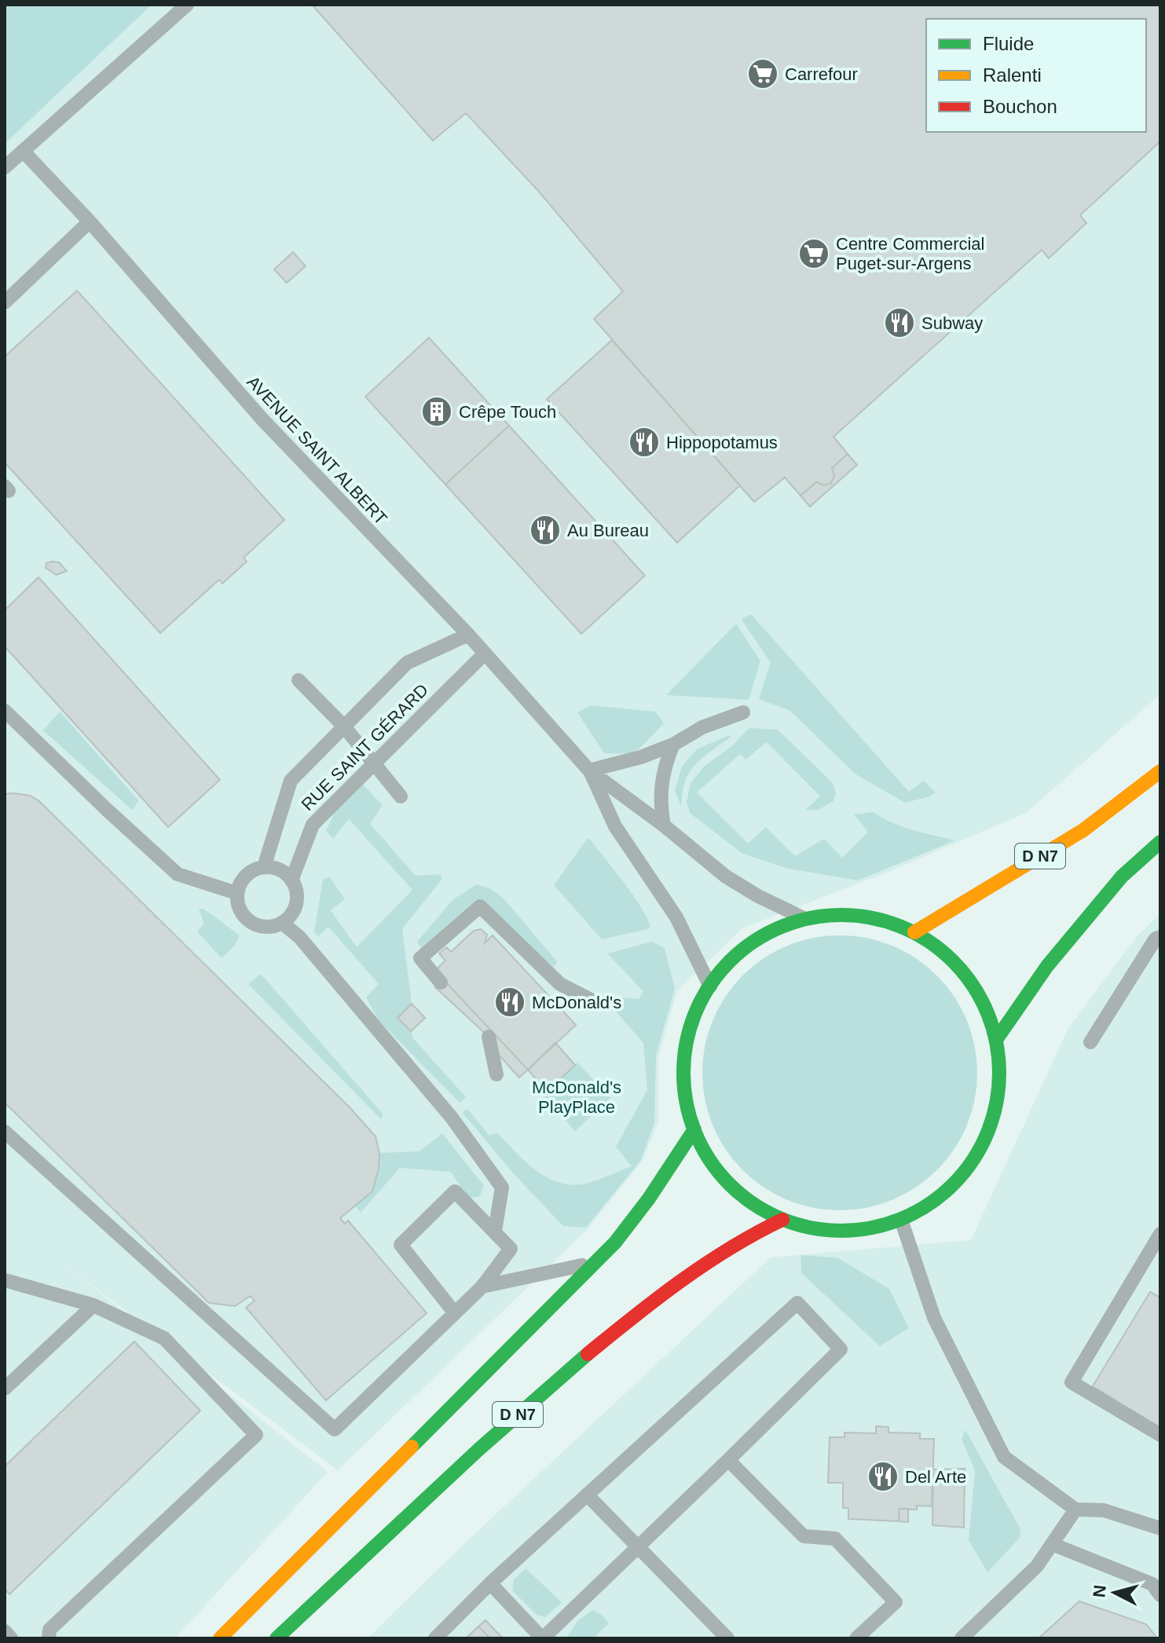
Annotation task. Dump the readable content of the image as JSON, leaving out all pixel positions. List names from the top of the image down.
{
  "streets": {
    "main road": ["D N7"],
    "lane": ["AVENUE SAINT ALBERT", "RUE SAINT GÉRARD"]
  },
  "crossings": [
    ["AVENUE SAINT ALBERT", "RUE SAINT GÉRARD"]
  ],
  "parks": ["McDonald's PlayPlace"],
  "places": {
    "supermarket": ["Carrefour", "Centre Commercial Puget-sur-Argens"],
    "restaurant": [
      "Subway",
      "Hippopotamus",
      "Au Bureau",
      "McDonald's",
      "Del Arte"
    ],
    "building": ["Crêpe Touch"]
  },
  "legend": ["Fluide", "Ralenti", "Bouchon"],
  "north": "left"
}
